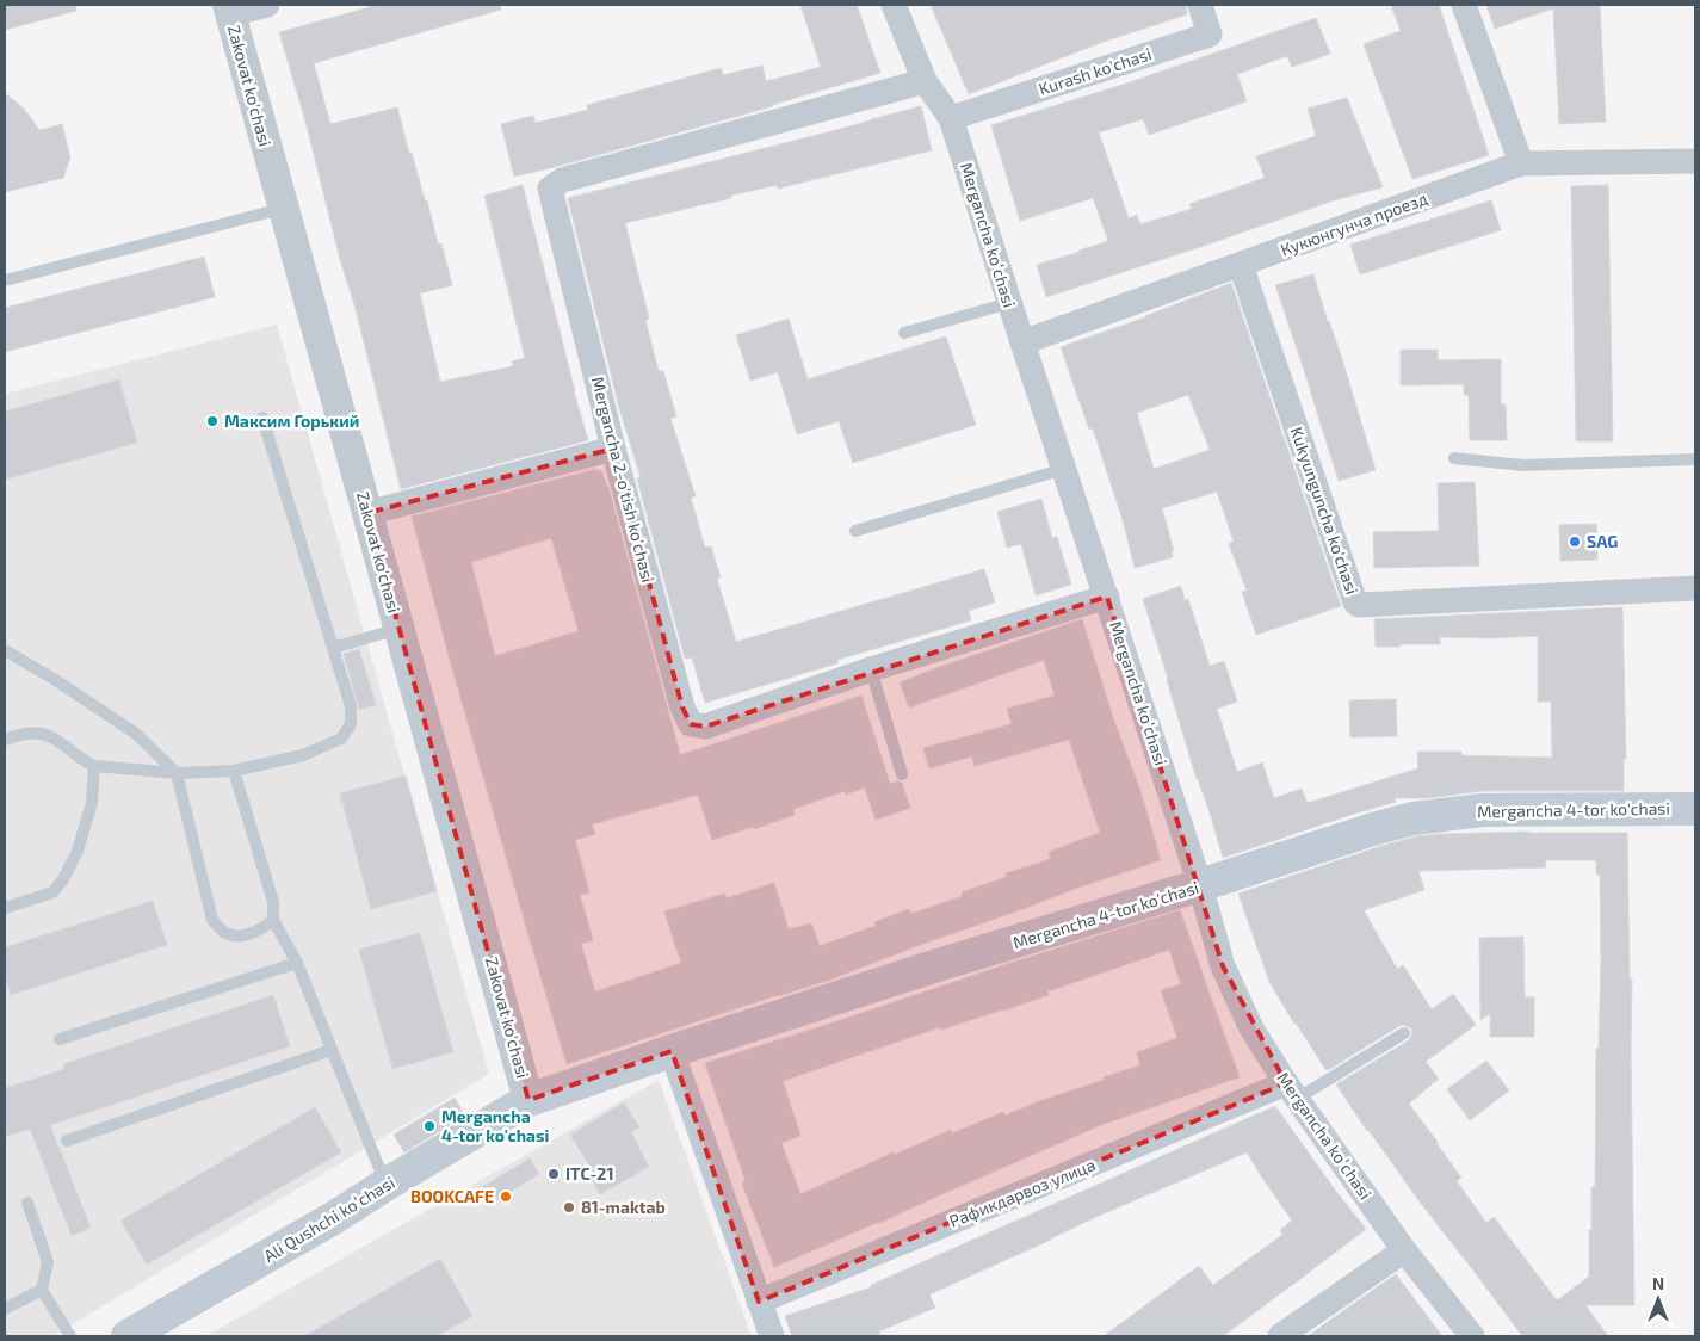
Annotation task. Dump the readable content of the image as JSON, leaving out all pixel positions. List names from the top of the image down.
{
  "streets": {
    "main road": ["Mergancha 4-tor ko'chasi", "Ali Qushchi koʻchasi"],
    "street": [
      "Kurash ko'chasi",
      "Zakovat ko'chasi",
      "Кукюнгунча проезд",
      "Mergancha koʻchasi",
      "Mergancha 2-o'tish ko'chasi",
      "Kukyunguncha ko'chasi",
      "Рафикдарвоз улица"
    ]
  },
  "crossings": [
    ["Kurash ko'chasi", "Mergancha koʻchasi"],
    ["Zakovat ko'chasi", "Mergancha 4-tor ko'chasi"],
    ["Zakovat ko'chasi", "Ali Qushchi koʻchasi"],
    ["Кукюнгунча проезд", "Mergancha koʻchasi"],
    ["Кукюнгунча проезд", "Kukyunguncha ko'chasi"],
    ["Mergancha koʻchasi", "Mergancha 2-o'tish ko'chasi"],
    ["Mergancha koʻchasi", "Mergancha 4-tor ko'chasi"],
    ["Mergancha koʻchasi", "Рафикдарвоз улица"],
    ["Mergancha 4-tor ko'chasi", "Ali Qushchi koʻchasi"]
  ],
  "places": [
    "Максим Горький",
    "SAG",
    "Mergancha 4-tor ko'chasi",
    "ITC-21",
    "BOOKCAFE",
    "81-maktab"
  ],
  "north": "top"
}
